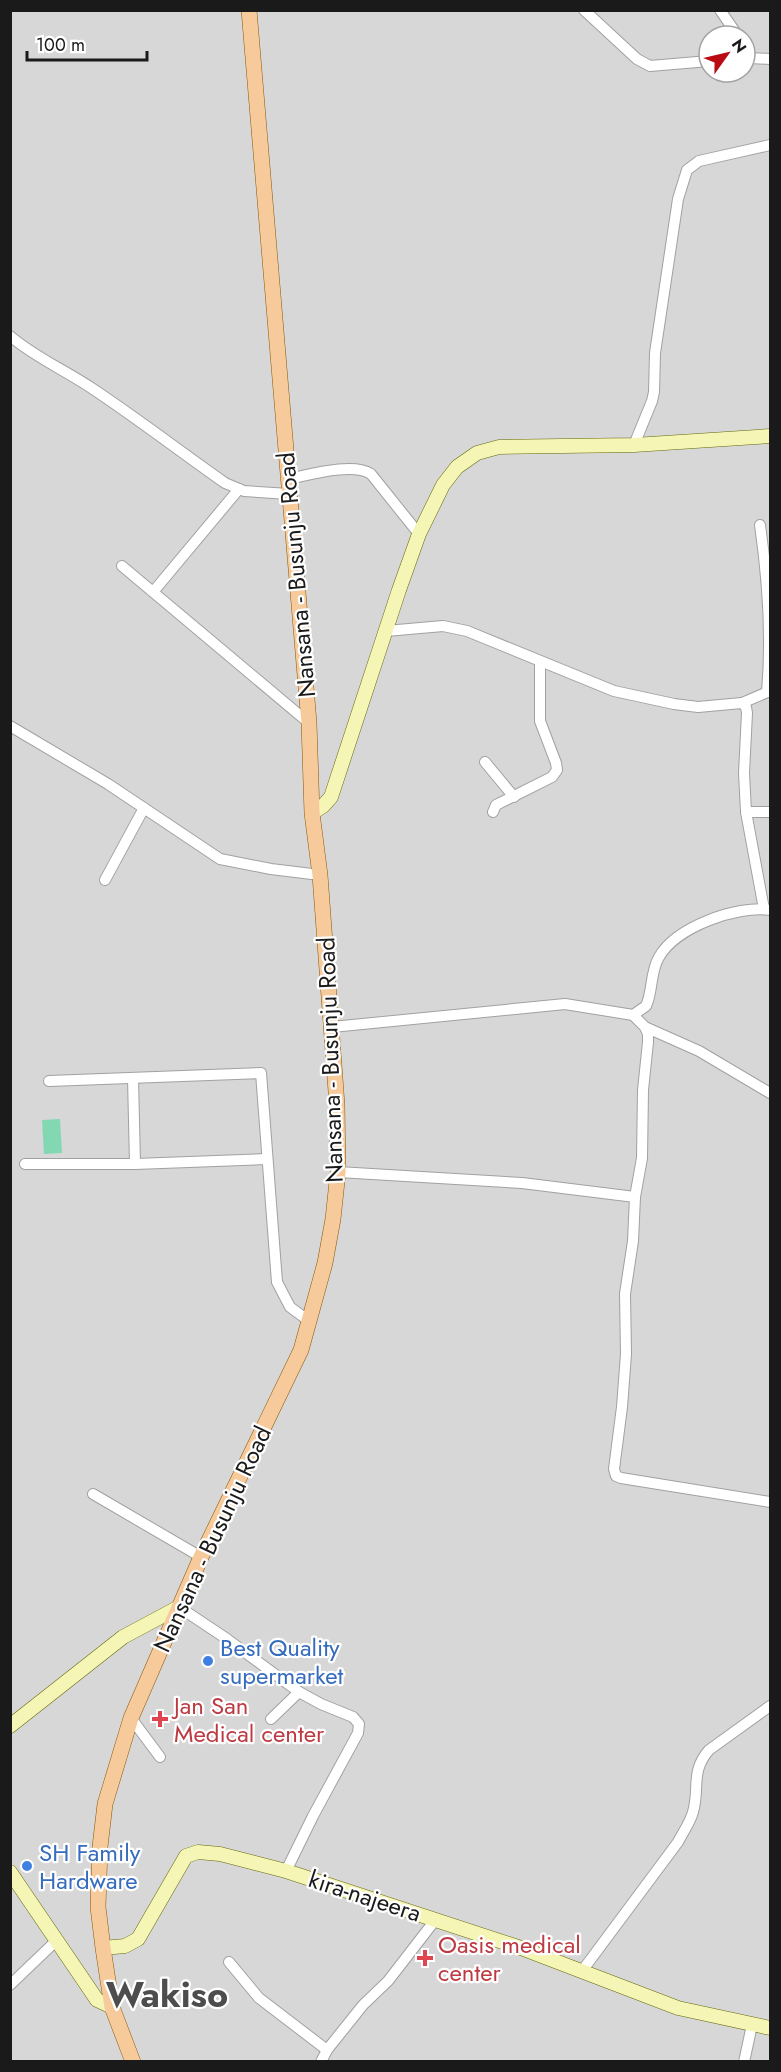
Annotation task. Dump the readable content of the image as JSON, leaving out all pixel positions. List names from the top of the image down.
{
  "streets": {
    "main road": ["Nansana - Busunju Road"],
    "street": ["kira-najeera"]
  },
  "crossings": [
    ["Nansana - Busunju Road", "kira-najeera"]
  ],
  "districts": ["Wakiso"],
  "places": {
    "other": ["Best Quality supermarket", "SH Family Hardware"],
    "health": ["Jan San Medical center", "Oasis medical center"]
  },
  "scale_bar": "100 m",
  "north": "top right"
}
